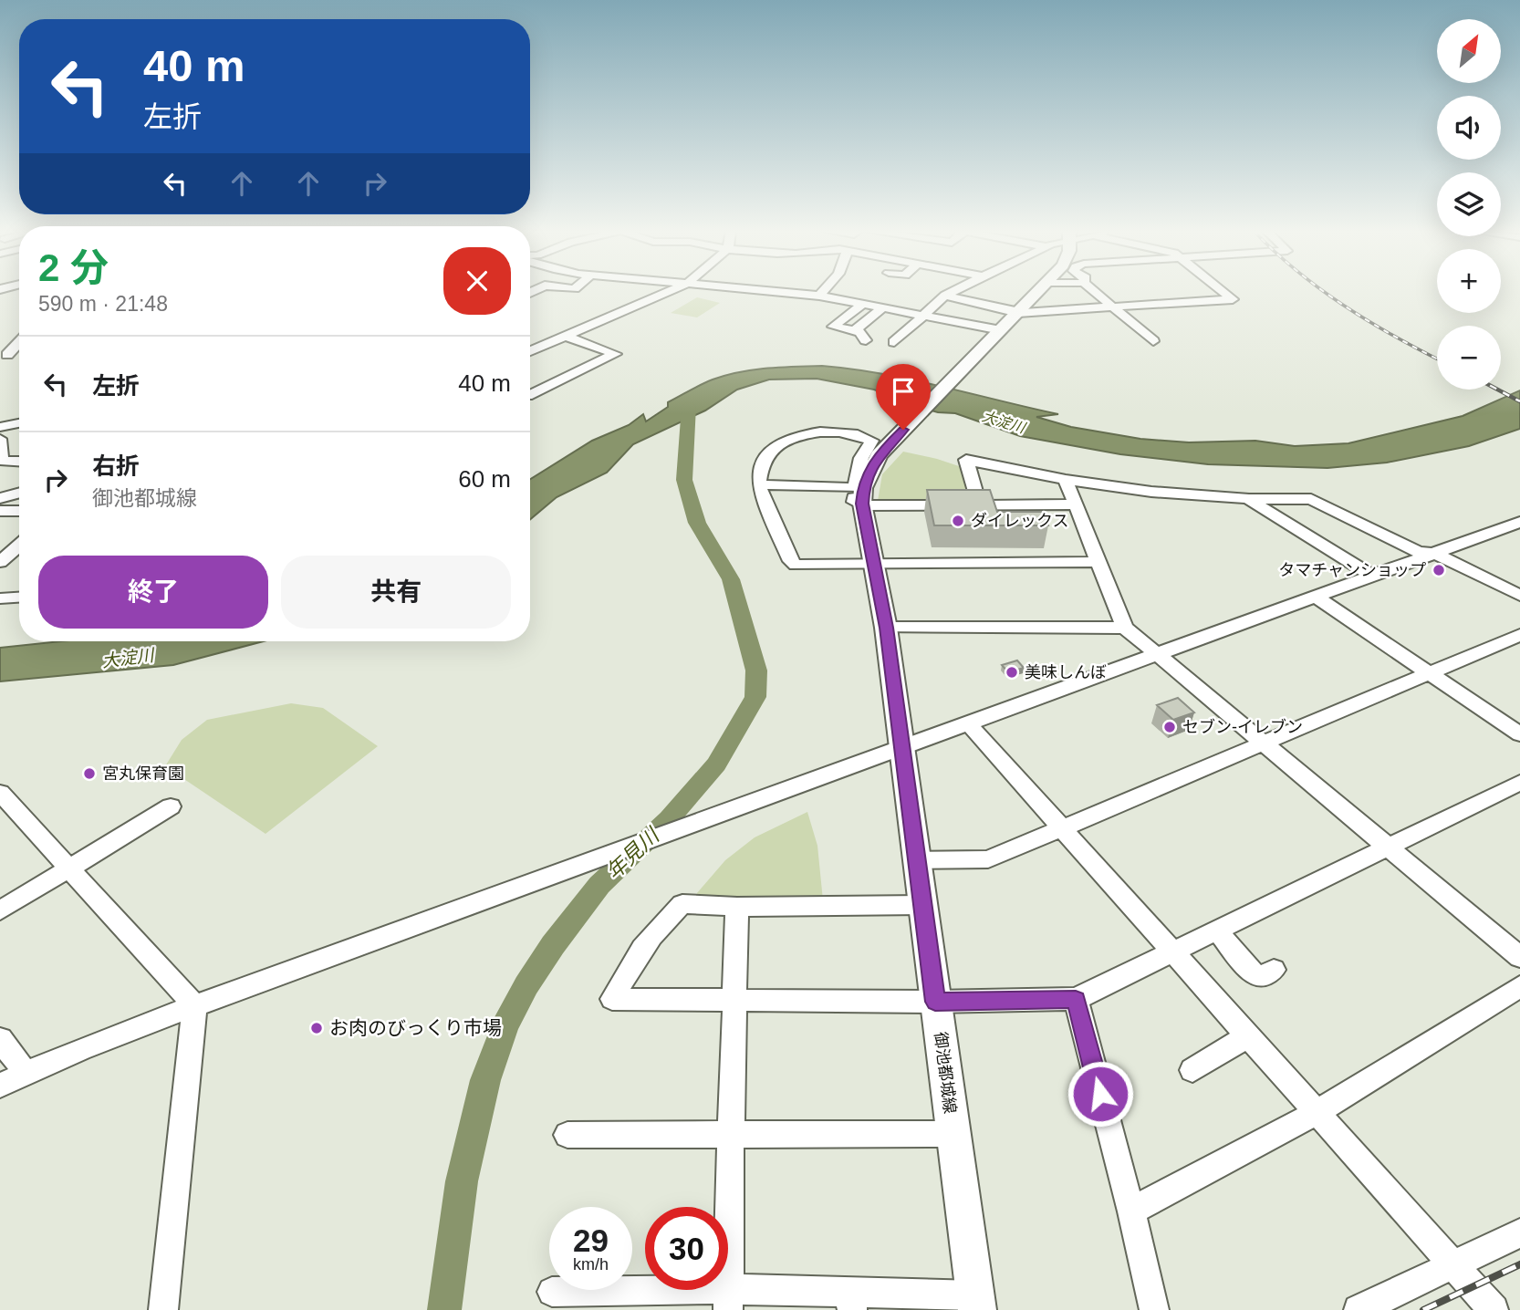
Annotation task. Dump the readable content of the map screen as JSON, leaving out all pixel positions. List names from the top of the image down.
{
  "streets": {
    "main road": ["御池都城線"]
  },
  "water": ["大淀川", "年見川"],
  "places": [
    "ダイレックス",
    "タマチャンショップ",
    "美味しんぼ",
    "セブン-イレブン",
    "宮丸保育園",
    "お肉のびっくり市場"
  ],
  "north": "top right",
  "page": {
    "map_buttons": ["+", "−"],
    "turn": ["40 m", "左折"],
    "heading": ["2 分", "590 m · 21:48"],
    "list": [
      {
        "name": "左折",
        "value": "40 m"
      },
      {
        "name": "右折",
        "note": "御池都城線",
        "value": "60 m"
      }
    ],
    "buttons": ["終了", "共有"],
    "speed": "29 km/h",
    "limit": "30"
  }
}
